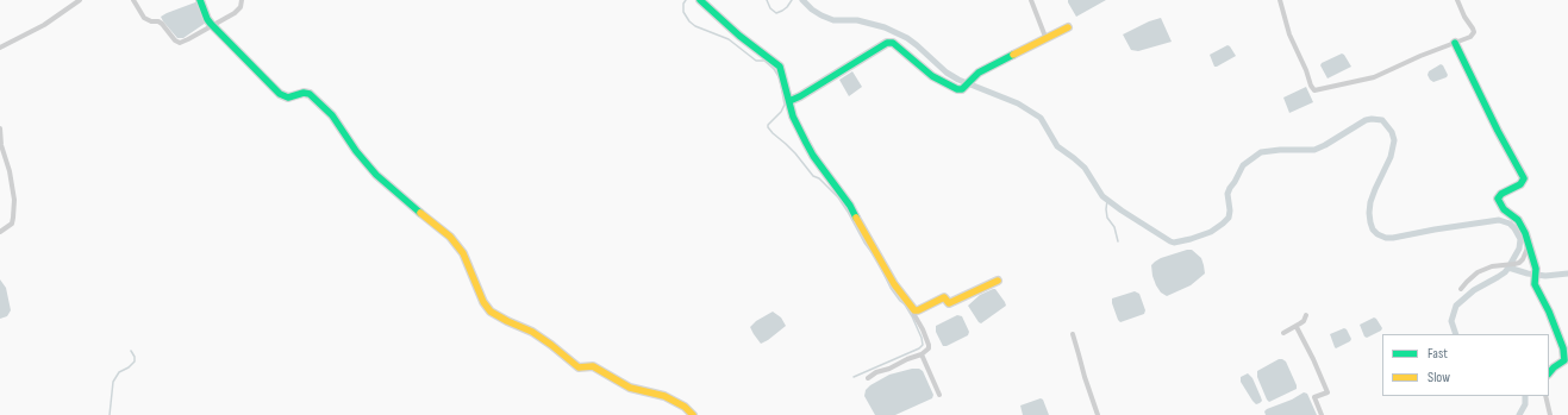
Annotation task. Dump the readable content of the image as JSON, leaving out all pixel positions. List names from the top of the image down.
{
  "legend": ["Fast", "Slow"]
}
